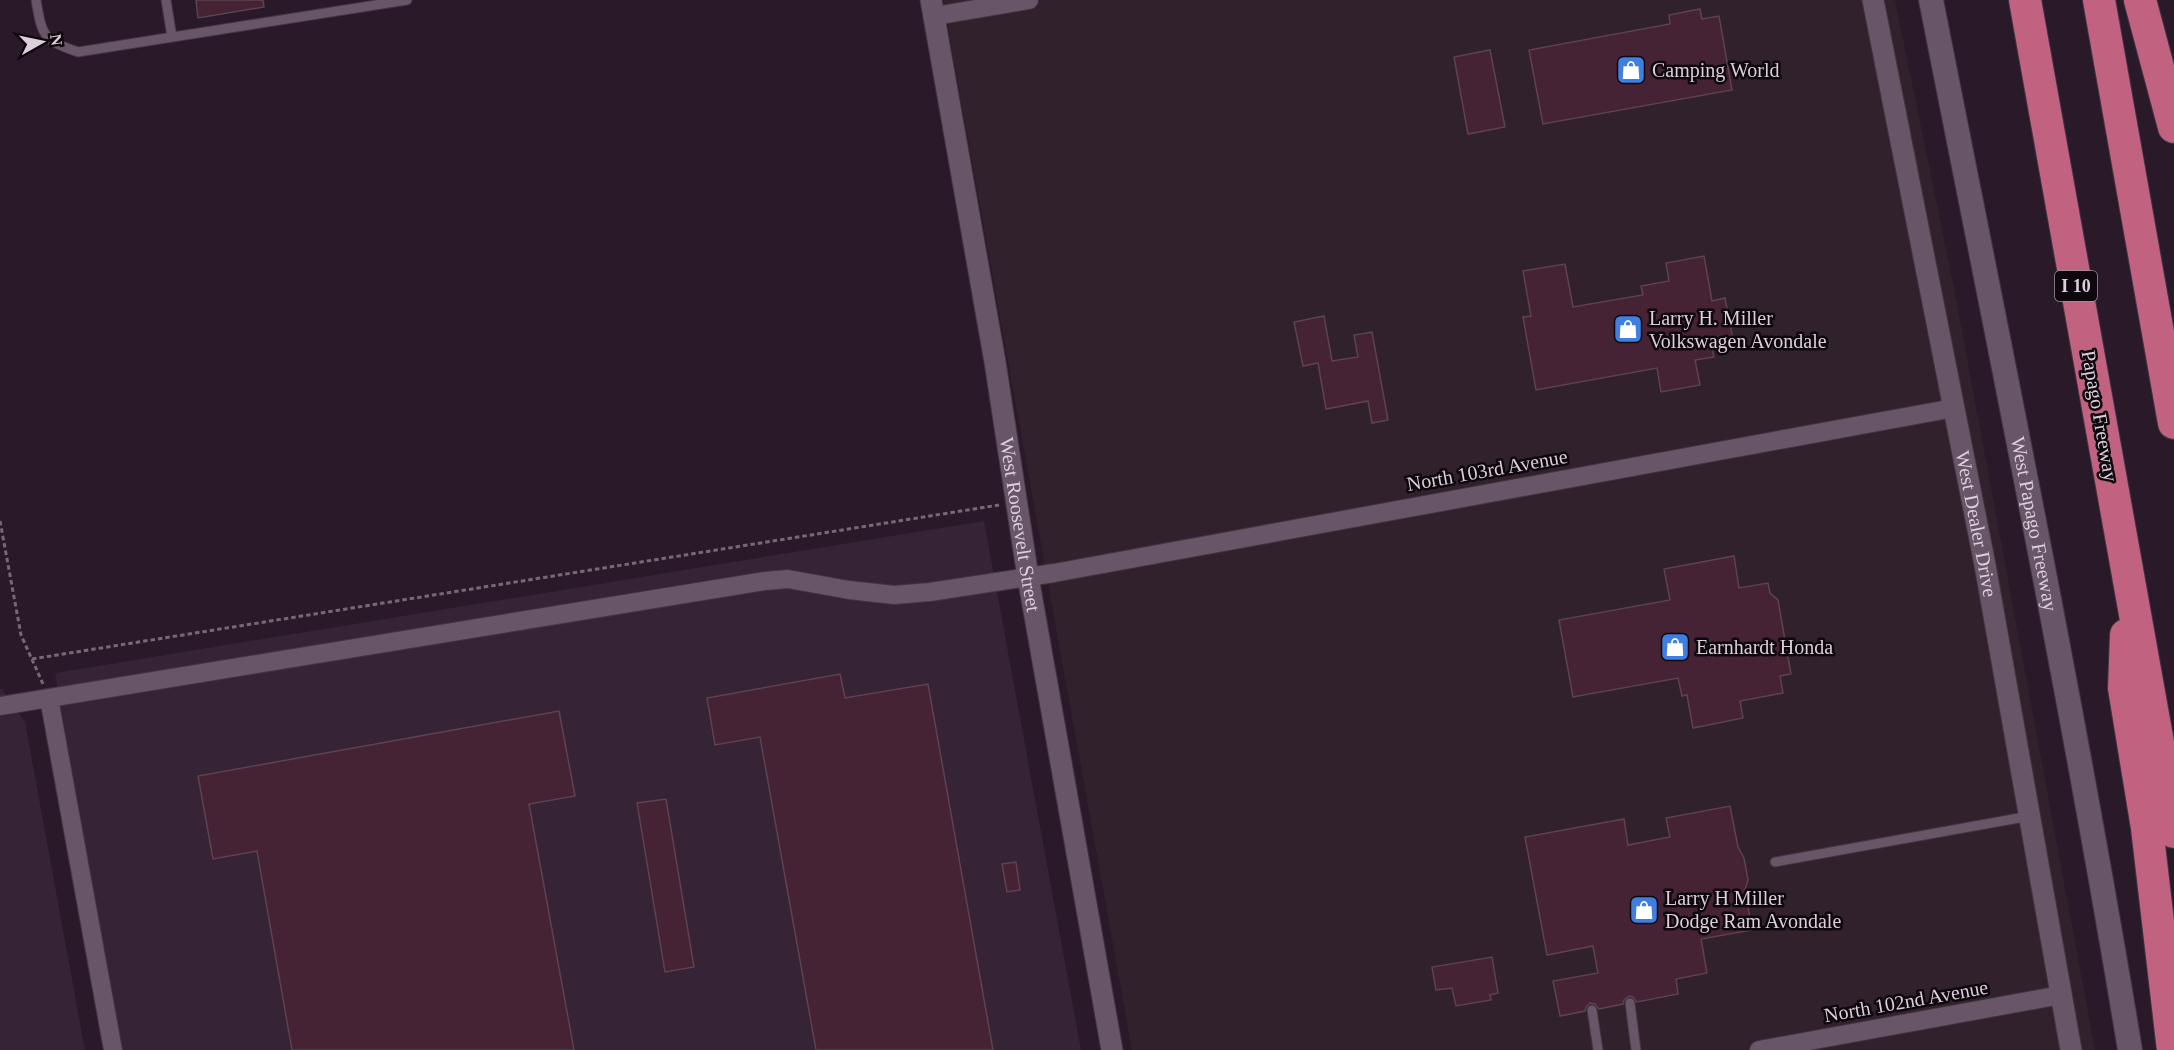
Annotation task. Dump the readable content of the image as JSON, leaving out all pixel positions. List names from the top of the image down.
{
  "streets": {
    "highway": ["I 10", "Papago Freeway"],
    "main road": ["West Papago Freeway"],
    "street": [
      "North 103rd Avenue",
      "West Dealer Drive",
      "West Roosevelt Street",
      "North 102nd Avenue"
    ]
  },
  "crossings": [
    ["North 103rd Avenue", "West Dealer Drive"],
    ["North 103rd Avenue", "West Roosevelt Street"],
    ["West Dealer Drive", "North 102nd Avenue"]
  ],
  "places": {
    "shop": [
      "Camping World",
      "Larry H. Miller Volkswagen Avondale",
      "Earnhardt Honda",
      "Larry H Miller Dodge Ram Avondale"
    ]
  },
  "north": "right"
}
